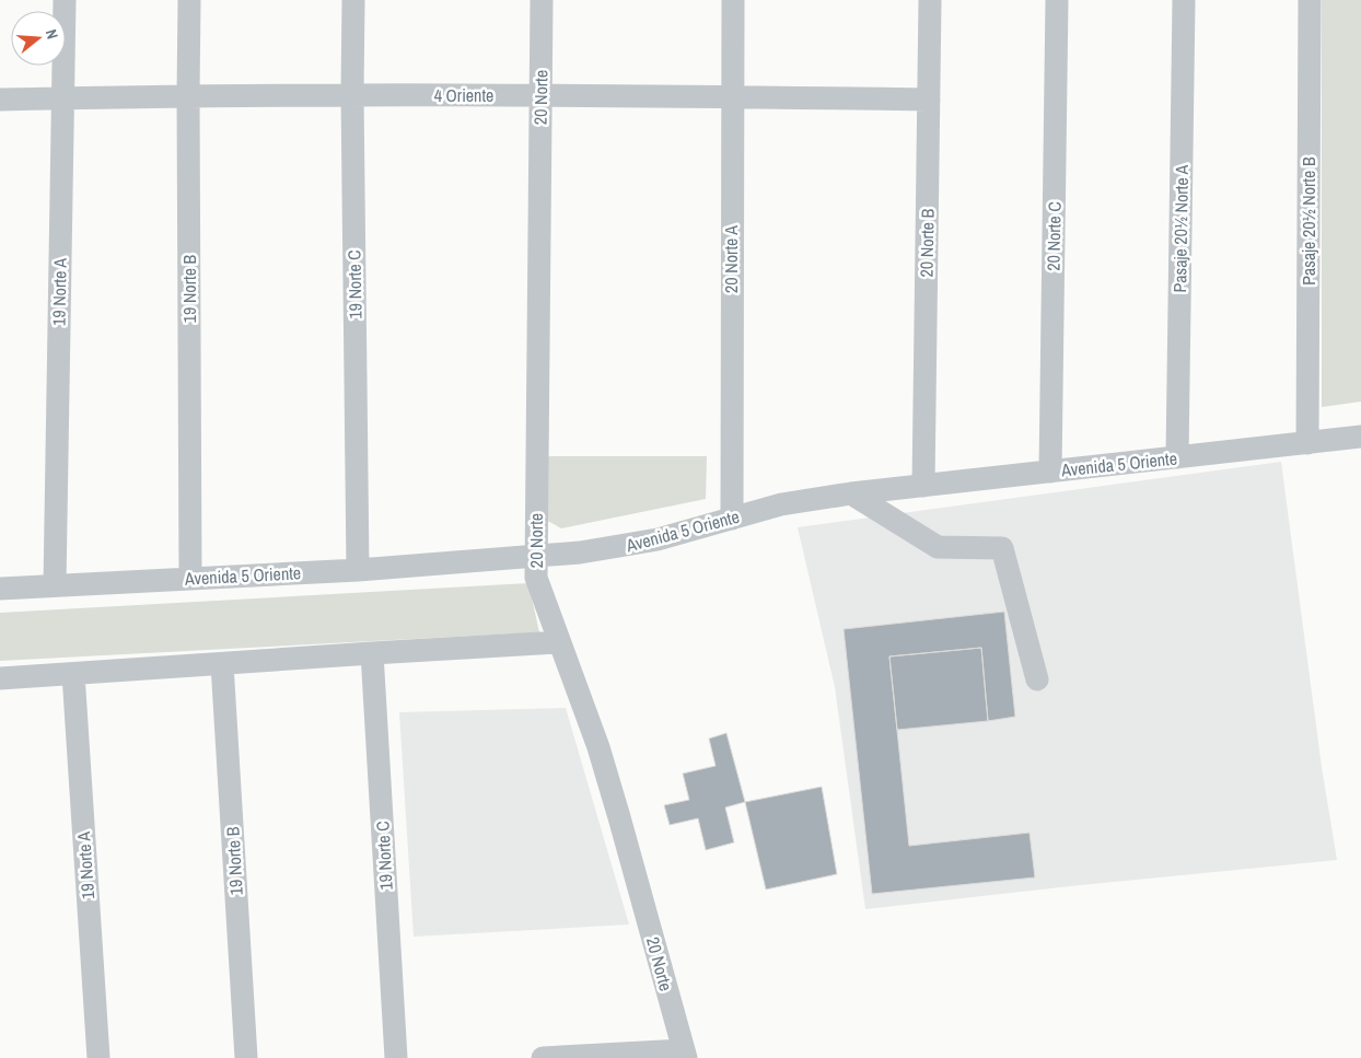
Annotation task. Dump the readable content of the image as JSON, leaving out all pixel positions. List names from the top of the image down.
{
  "streets": {
    "street": [
      "4 Oriente",
      "20 Norte",
      "Pasaje 20½ Norte B",
      "Pasaje 20½ Norte A",
      "20 Norte C",
      "20 Norte B",
      "20 Norte A",
      "19 Norte C",
      "19 Norte B",
      "19 Norte A",
      "Avenida 5 Oriente"
    ]
  },
  "crossings": [
    ["4 Oriente", "20 Norte"],
    ["4 Oriente", "20 Norte B"],
    ["4 Oriente", "20 Norte A"],
    ["4 Oriente", "19 Norte C"],
    ["4 Oriente", "19 Norte B"],
    ["4 Oriente", "19 Norte A"],
    ["20 Norte", "Avenida 5 Oriente"],
    ["Pasaje 20½ Norte B", "Avenida 5 Oriente"],
    ["Pasaje 20½ Norte A", "Avenida 5 Oriente"],
    ["20 Norte C", "Avenida 5 Oriente"],
    ["20 Norte B", "Avenida 5 Oriente"],
    ["20 Norte A", "Avenida 5 Oriente"],
    ["19 Norte C", "Avenida 5 Oriente"],
    ["19 Norte B", "Avenida 5 Oriente"],
    ["19 Norte A", "Avenida 5 Oriente"]
  ],
  "north": "right"
}
